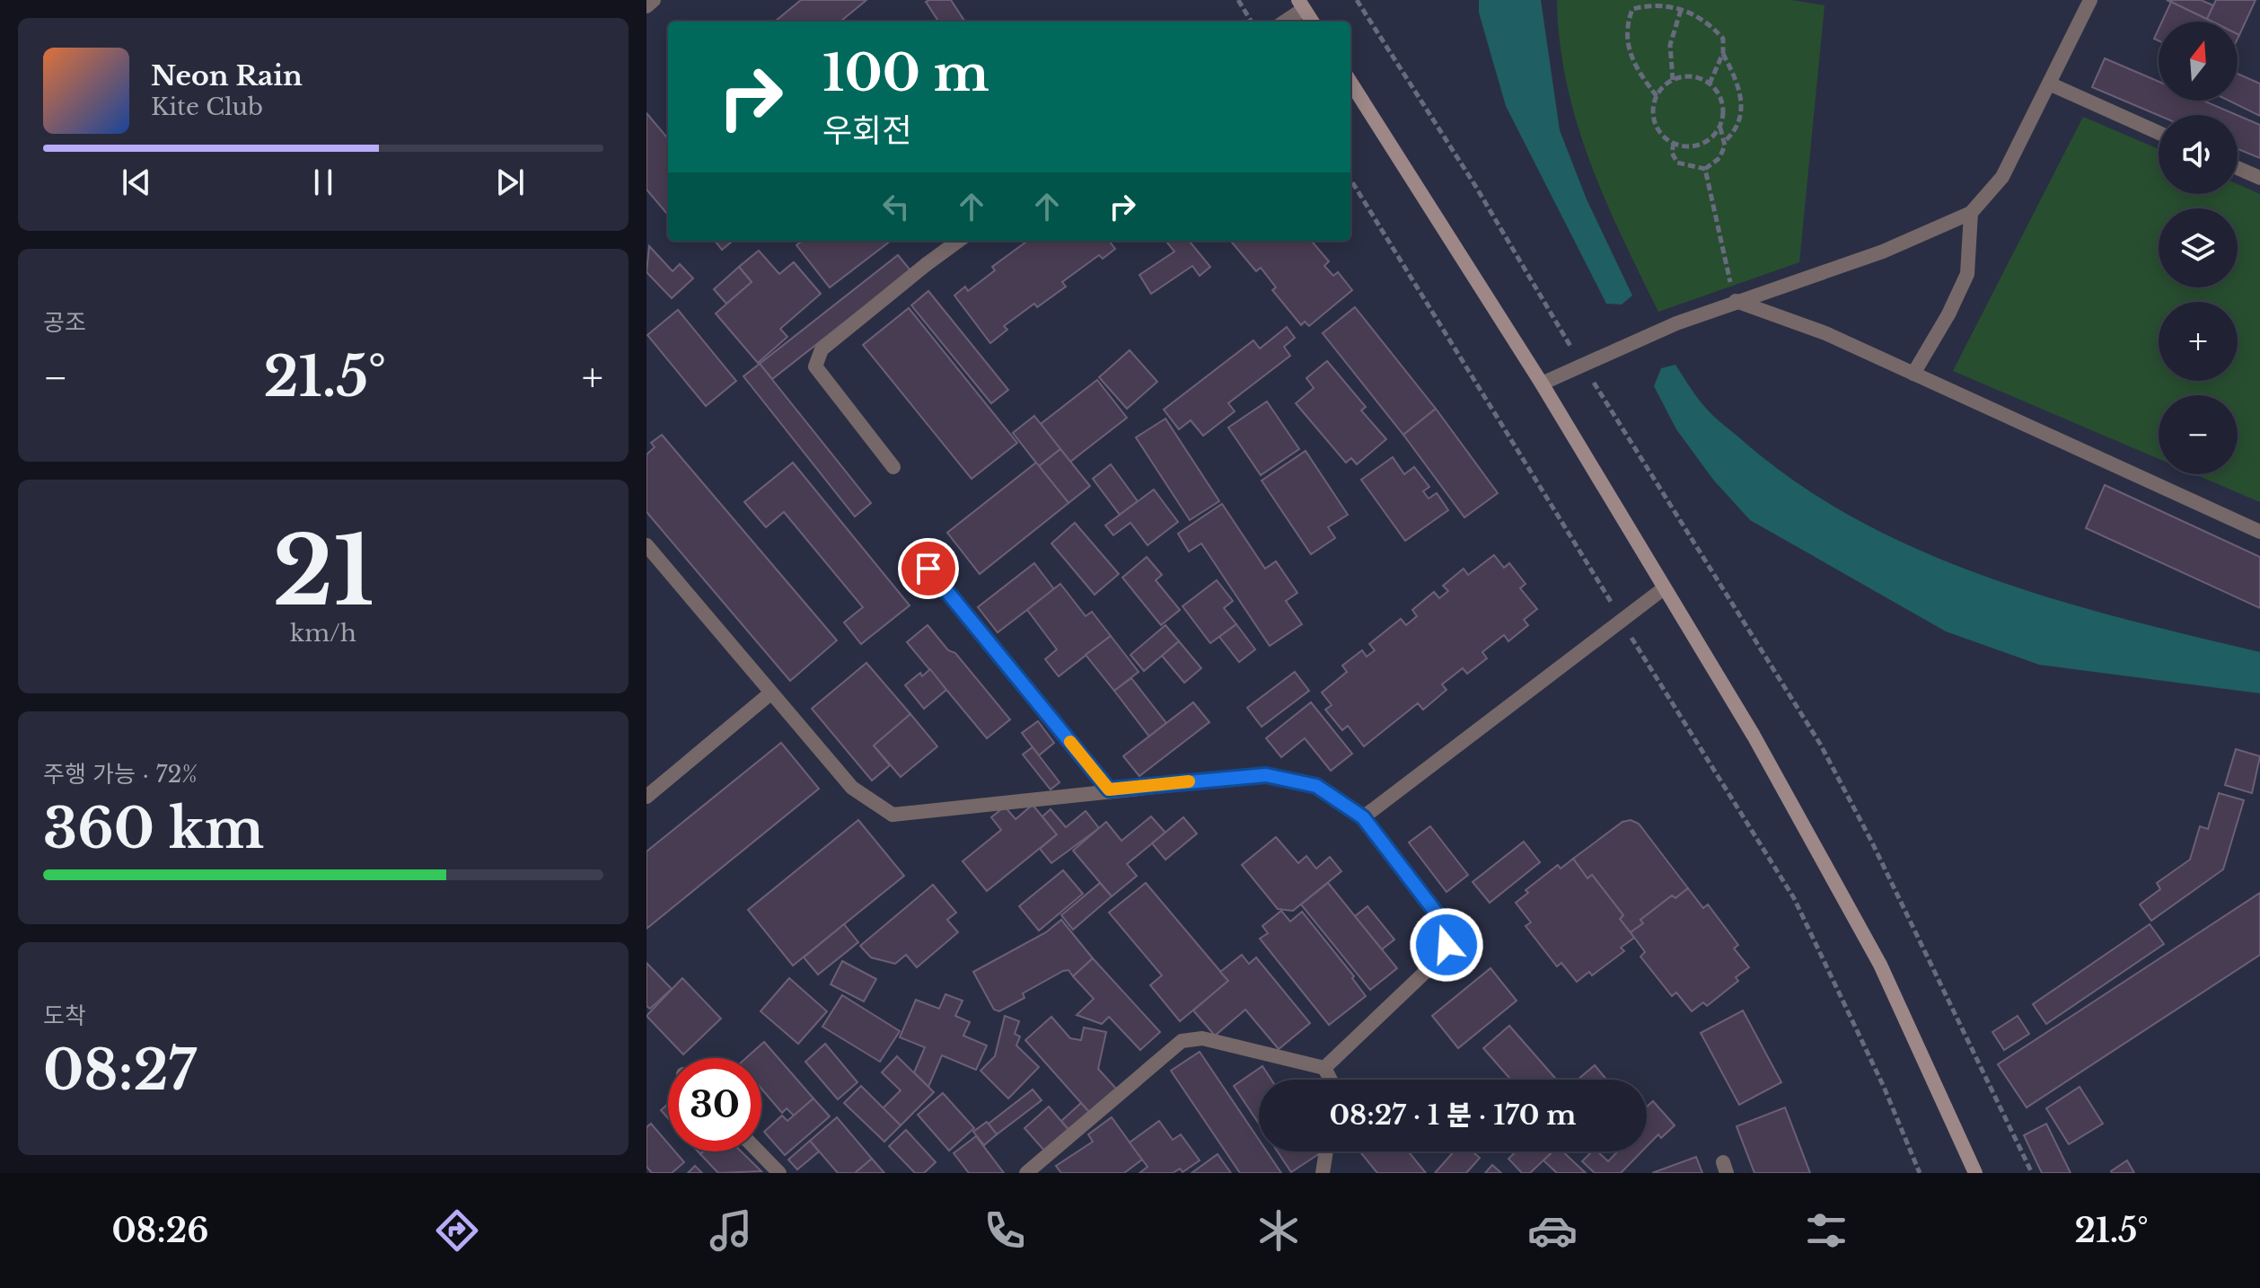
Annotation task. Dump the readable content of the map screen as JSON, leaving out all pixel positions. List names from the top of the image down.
{
  "north": "top",
  "page": {
    "map_buttons": ["+", "−"],
    "turn": ["100 m", "우회전"],
    "song": ["Neon Rain", "Kite Club"],
    "tile": [
      "공조",
      ["21", "km/h"],
      ["주행 가능 · 72%", "360 km"],
      ["도착", "08:27"]
    ],
    "heat": ["−", "21.5°", "+"],
    "limit": "30",
    "trip": "08:27 · 1 분 · 170 m",
    "tabs": ["08:26", "21.5°"]
  }
}
